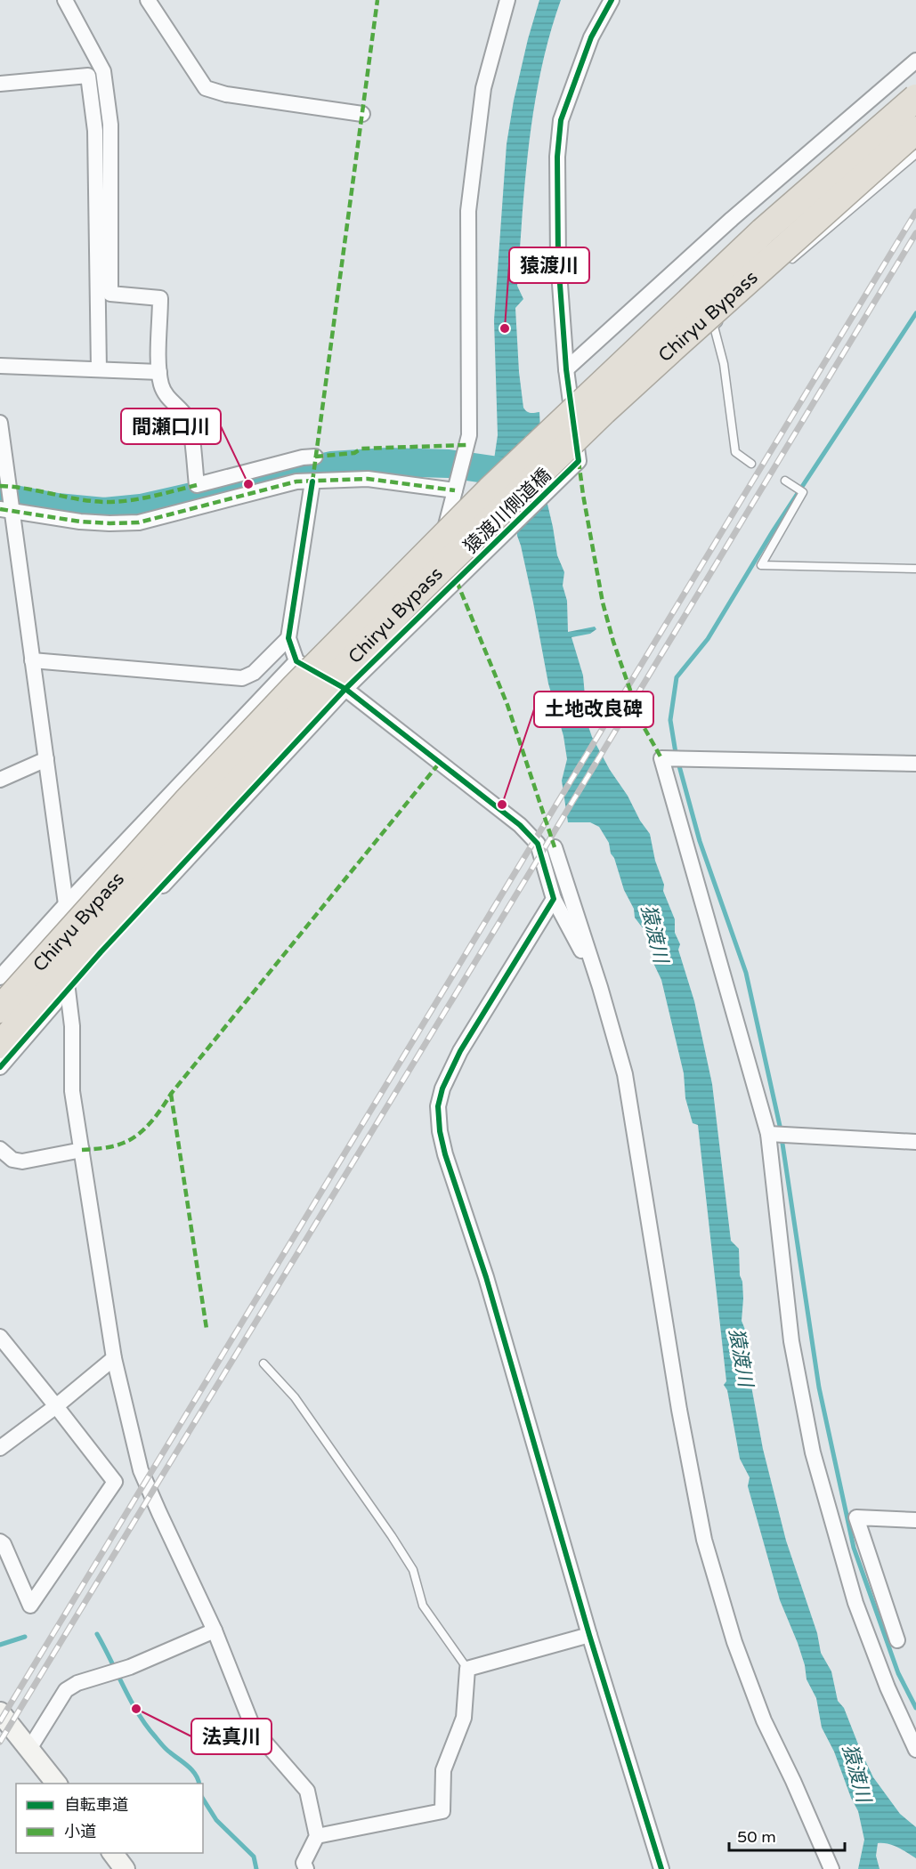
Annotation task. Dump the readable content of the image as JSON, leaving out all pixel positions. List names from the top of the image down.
{
  "streets": {
    "highway": ["Chiryu Bypass"],
    "street": ["猿渡川側道橋"]
  },
  "water": ["猿渡川"],
  "places": [
    "猿渡川",
    "間瀬口川",
    "土地改良碑",
    "法真川"
  ],
  "legend": ["自転車道", "小道"],
  "scale_bar": "50 m"
}
